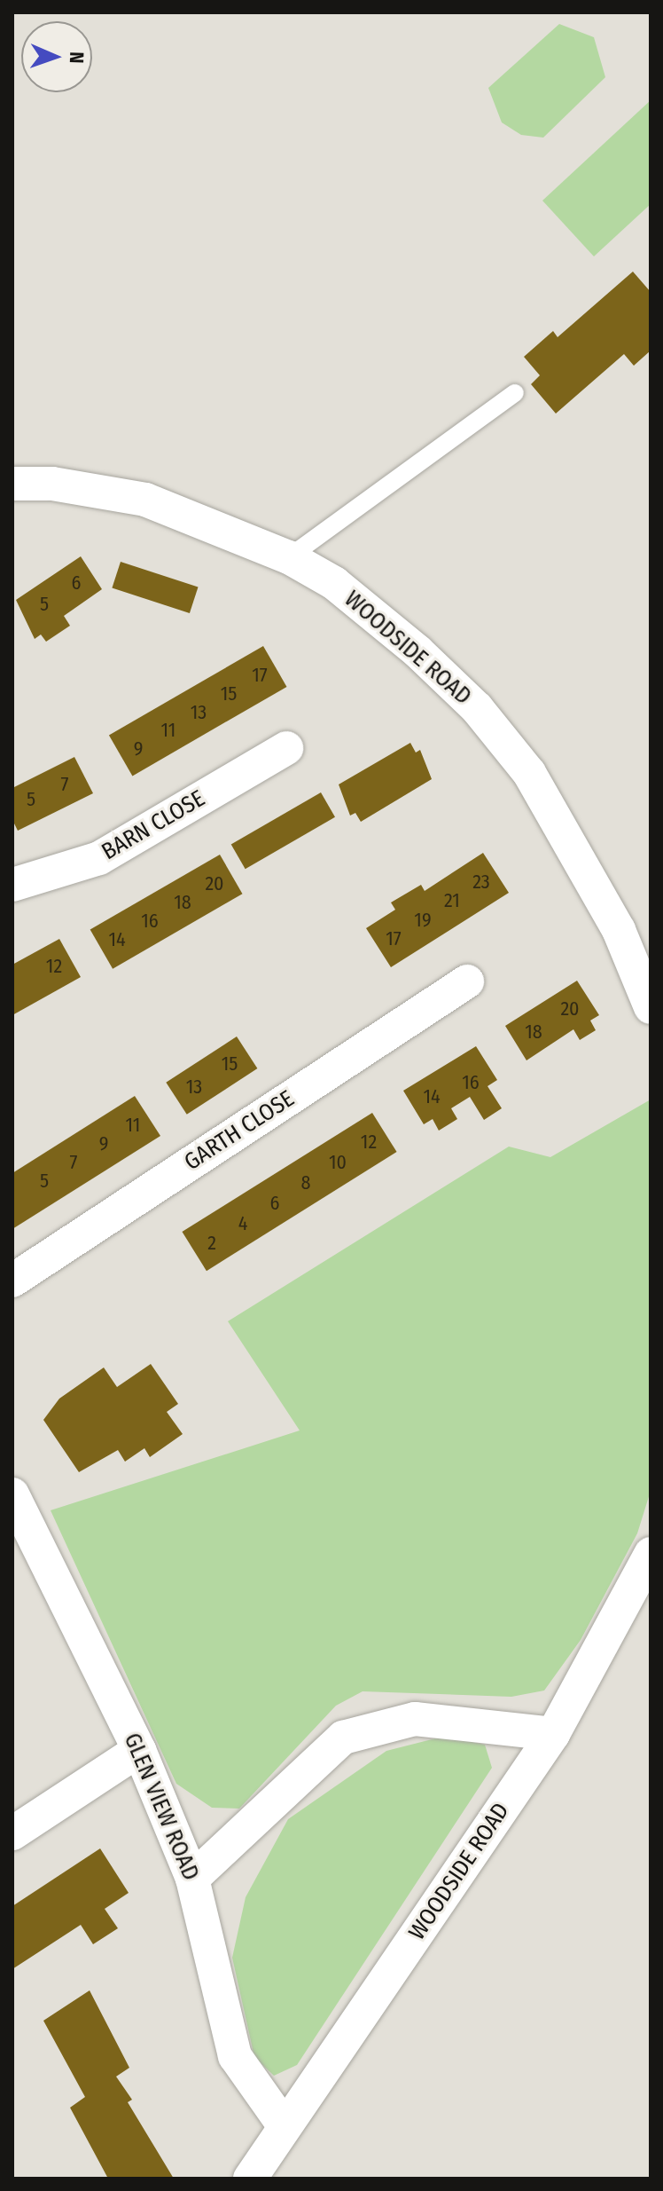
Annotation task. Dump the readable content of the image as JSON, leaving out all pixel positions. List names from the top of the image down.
{
  "streets": {
    "street": [
      "WOODSIDE ROAD",
      "BARN CLOSE",
      "GARTH CLOSE",
      "GLEN VIEW ROAD"
    ]
  },
  "crossings": [
    ["WOODSIDE ROAD", "GLEN VIEW ROAD"]
  ],
  "house_numbers": [
    "6",
    "5",
    "17",
    "15",
    "13",
    "11",
    "9",
    "7",
    "5",
    "23",
    "20",
    "21",
    "18",
    "19",
    "16",
    "17",
    "14",
    "12",
    "20",
    "18",
    "15",
    "16",
    "13",
    "14",
    "11",
    "12",
    "9",
    "7",
    "10",
    "5",
    "8",
    "6",
    "4",
    "2"
  ],
  "north": "right"
}
